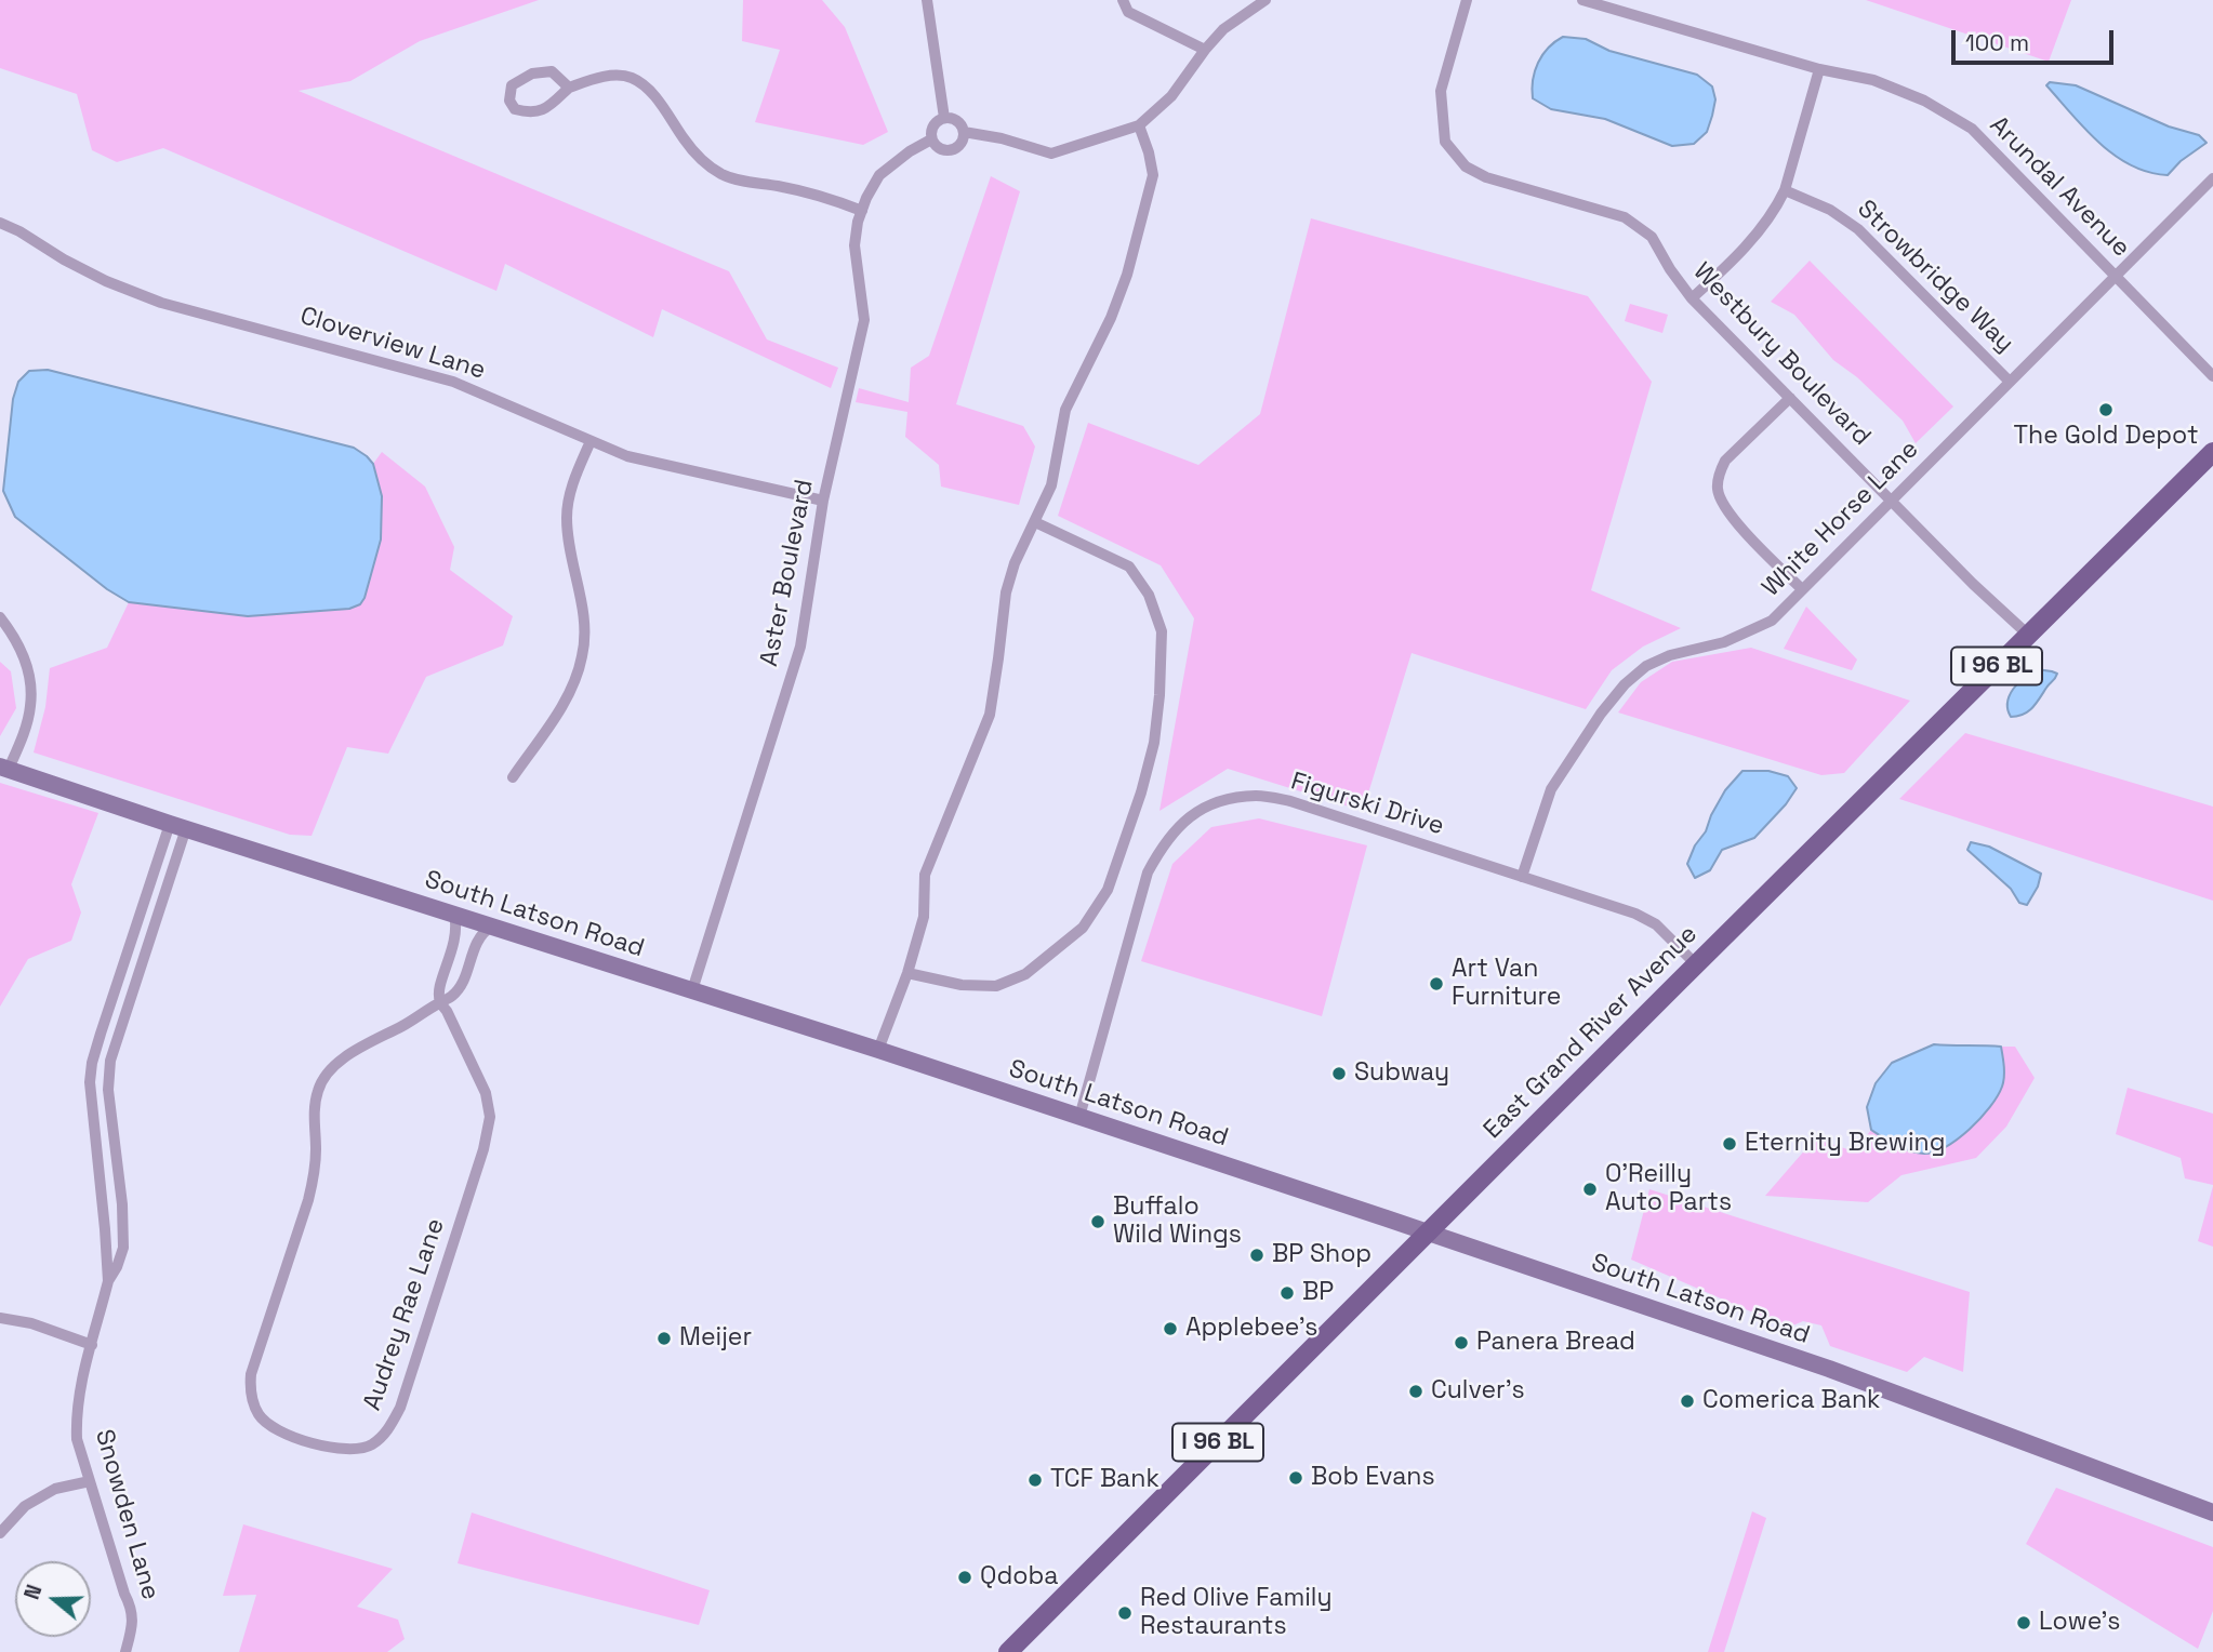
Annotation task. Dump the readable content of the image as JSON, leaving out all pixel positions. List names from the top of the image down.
{
  "streets": {
    "main road": ["I 96 BL", "South Latson Road", "East Grand River Avenue"],
    "street": [
      "Arundal Avenue",
      "Strowbridge Way",
      "Cloverview Lane",
      "Westbury Boulevard",
      "White Horse Lane",
      "Aster Boulevard",
      "Figurski Drive",
      "Audrey Rae Lane",
      "Snowden Lane"
    ]
  },
  "crossings": [
    ["Arundal Avenue", "White Horse Lane"],
    ["Strowbridge Way", "White Horse Lane"],
    ["Cloverview Lane", "Aster Boulevard"],
    ["Westbury Boulevard", "White Horse Lane"],
    ["Westbury Boulevard", "East Grand River Avenue"],
    ["White Horse Lane", "Figurski Drive"],
    ["Aster Boulevard", "South Latson Road"],
    ["Figurski Drive", "South Latson Road"],
    ["Figurski Drive", "East Grand River Avenue"],
    ["South Latson Road", "East Grand River Avenue"],
    ["South Latson Road", "Audrey Rae Lane"],
    ["South Latson Road", "Snowden Lane"]
  ],
  "places": [
    "The Gold Depot",
    "Art Van Furniture",
    "Subway",
    "Eternity Brewing",
    "O'Reilly Auto Parts",
    "Buffalo Wild Wings",
    "BP Shop",
    "BP",
    "Applebee's",
    "Meijer",
    "Panera Bread",
    "Culver's",
    "Comerica Bank",
    "Bob Evans",
    "TCF Bank",
    "Qdoba",
    "Red Olive Family Restaurants",
    "Lowe's"
  ],
  "scale_bar": "100 m",
  "north": "left"
}
